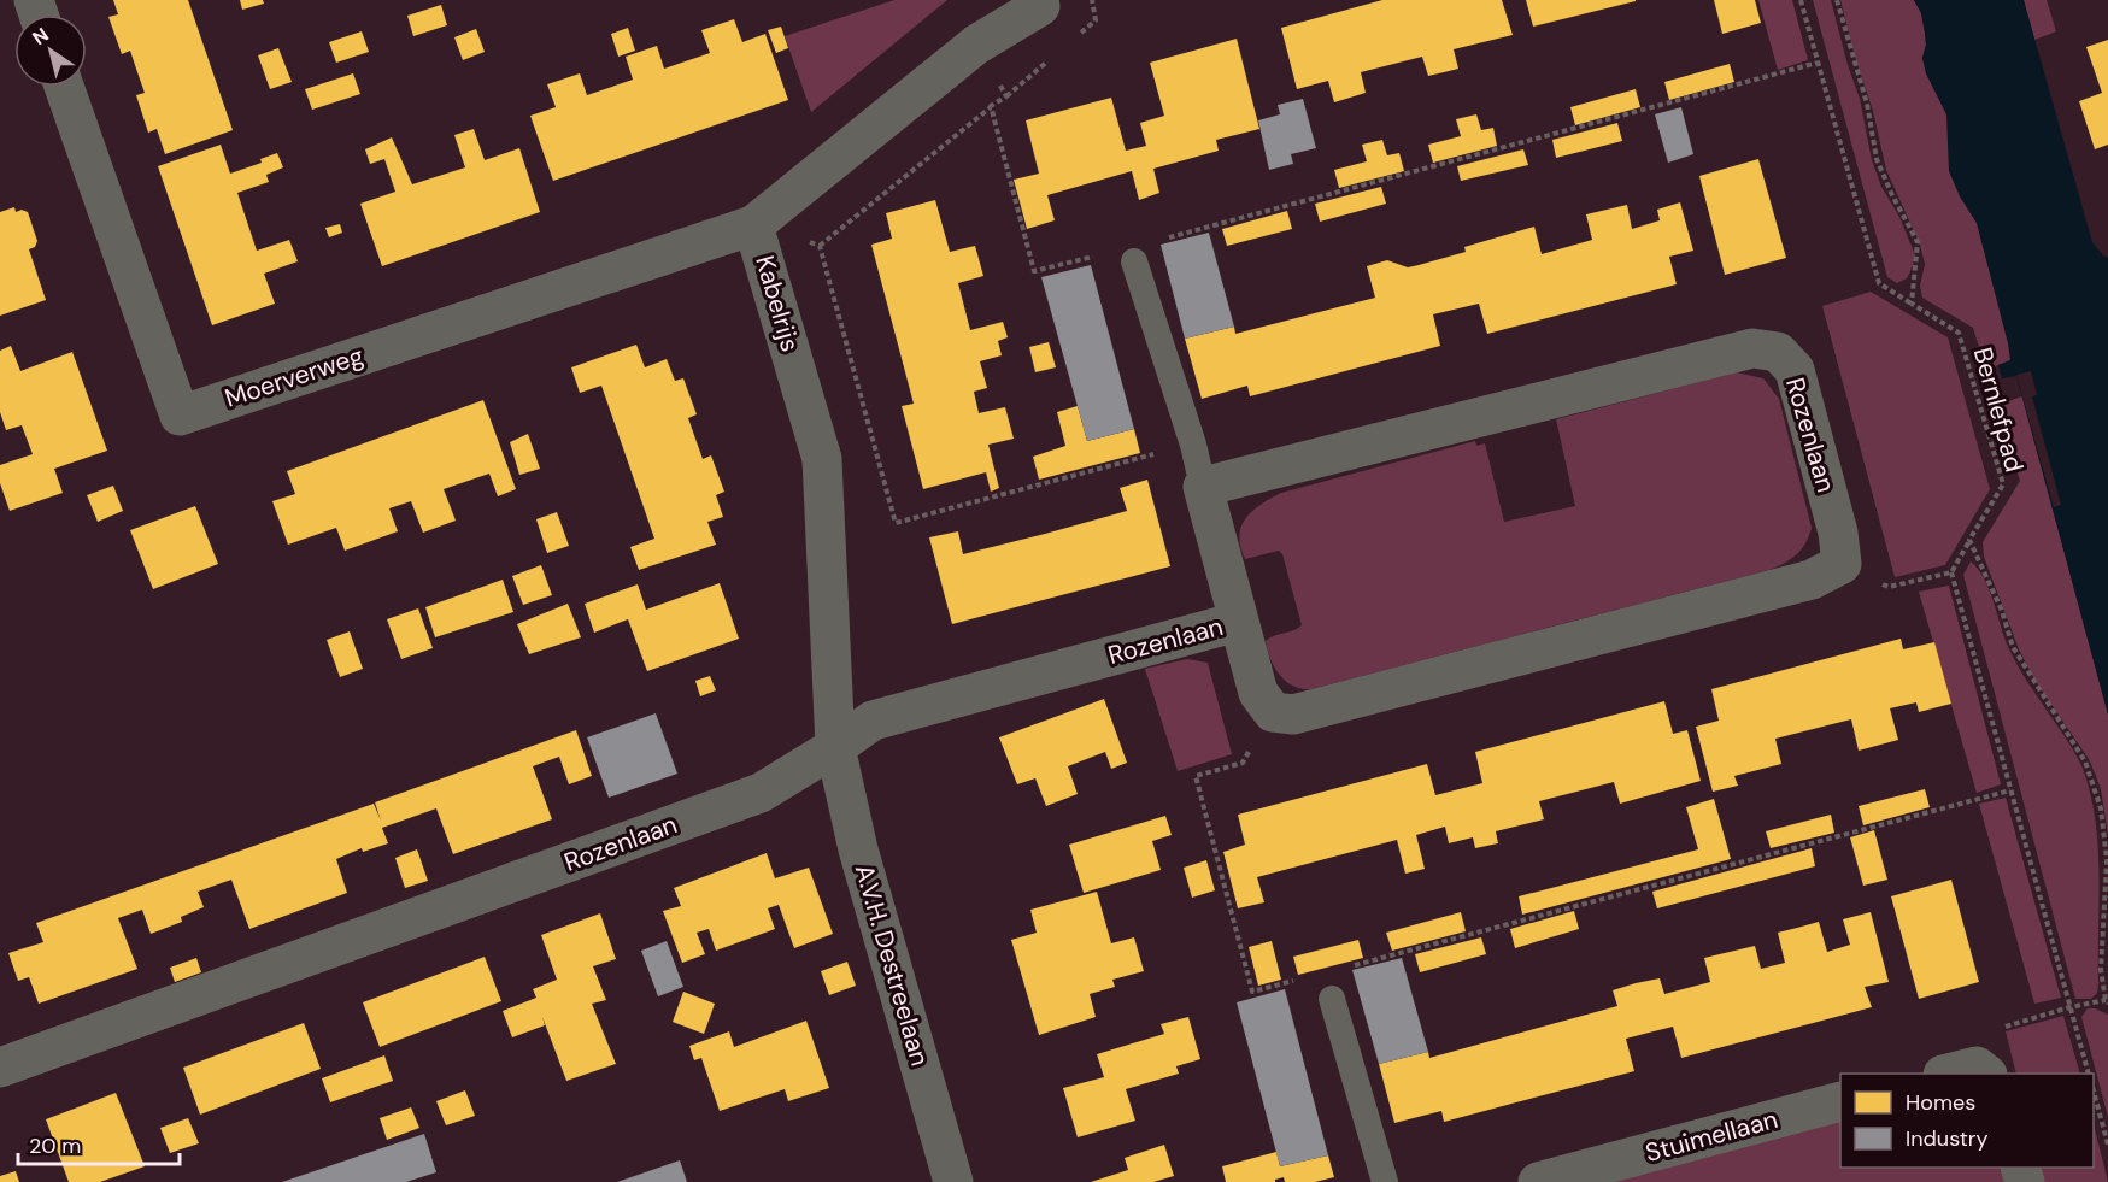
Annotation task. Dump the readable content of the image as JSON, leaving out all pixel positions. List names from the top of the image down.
{
  "streets": {
    "street": [
      "Kabelrijs",
      "Moerverweg",
      "Rozenlaan",
      "A.V.H. Destreelaan",
      "Stuimellaan"
    ],
    "path": ["Bernlefpad"]
  },
  "crossings": [
    ["Kabelrijs", "Moerverweg"],
    ["Kabelrijs", "Rozenlaan"],
    ["Kabelrijs", "A.V.H. Destreelaan"],
    ["Rozenlaan", "A.V.H. Destreelaan"]
  ],
  "legend": ["Homes", "Industry"],
  "scale_bar": "20 m",
  "north": "top left"
}
